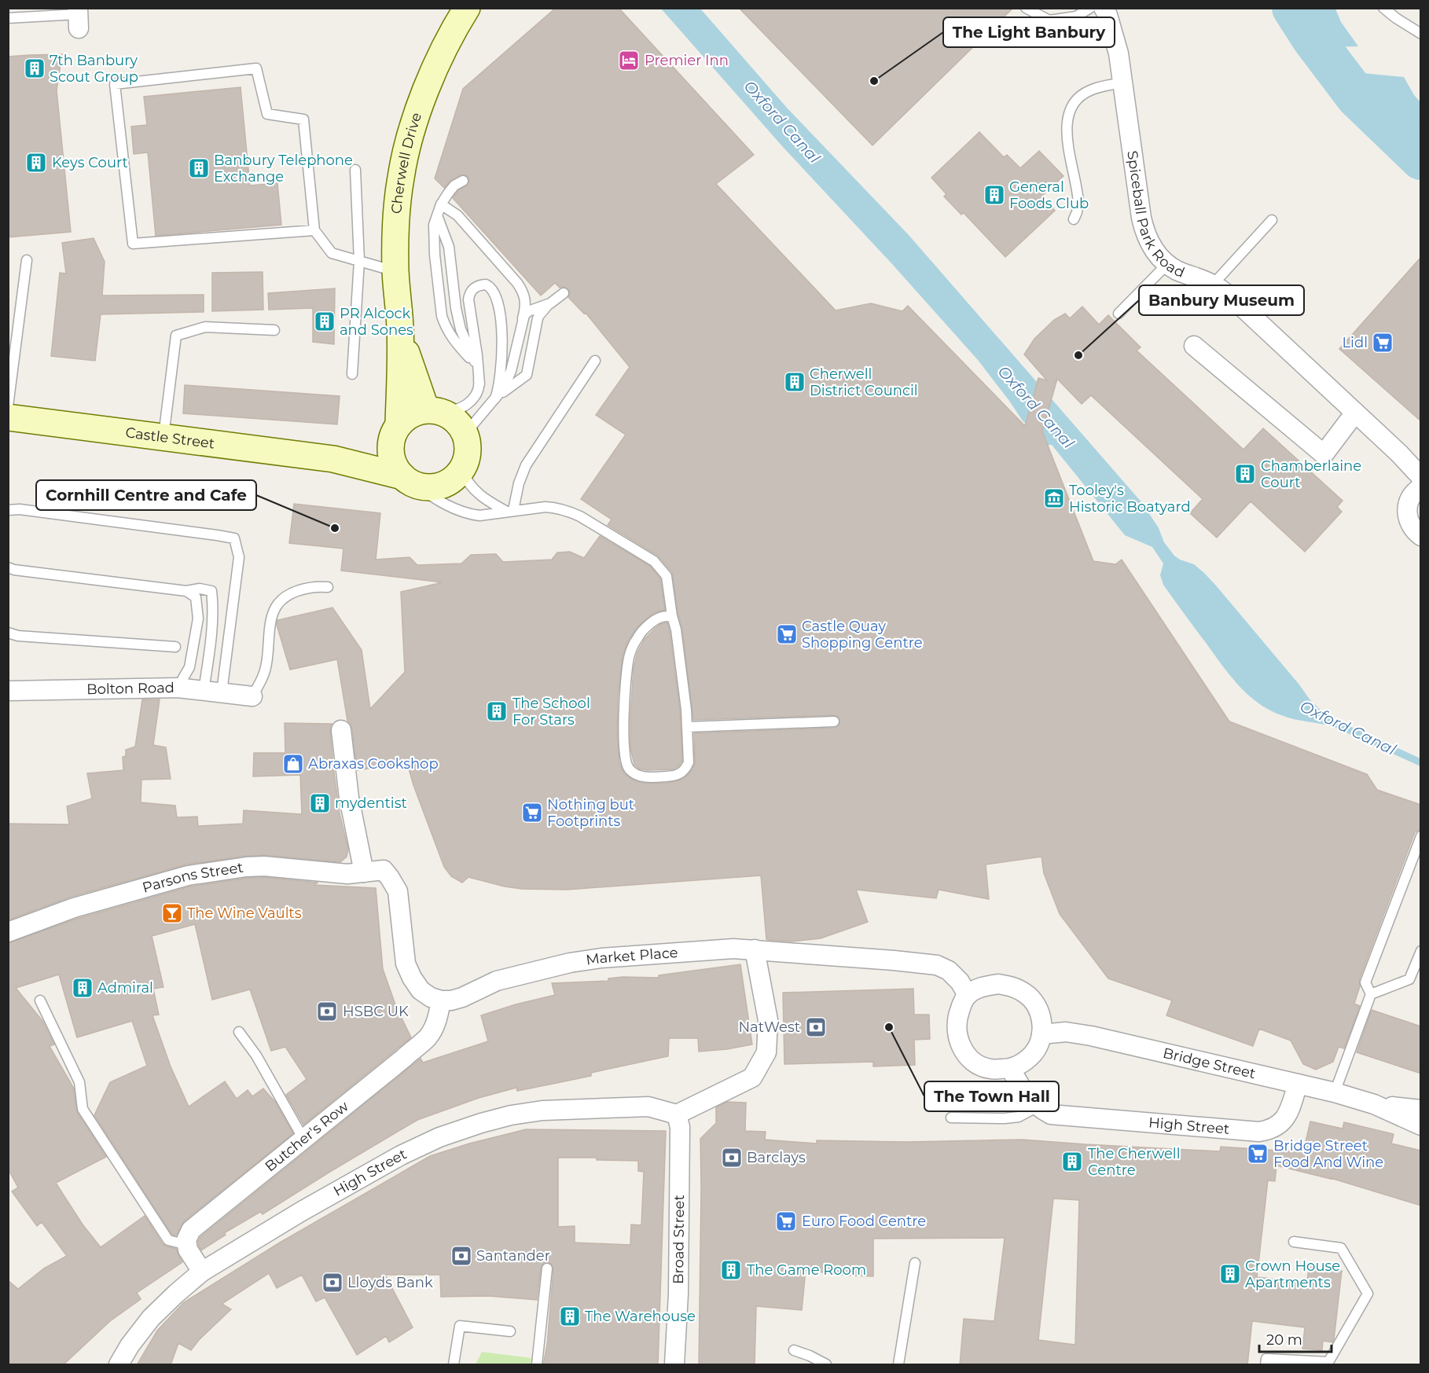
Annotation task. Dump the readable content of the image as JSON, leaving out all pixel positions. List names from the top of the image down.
{
  "streets": {
    "street": [
      "Cherwell Drive",
      "Spiceball Park Road",
      "Castle Street",
      "Bolton Road",
      "Parsons Street",
      "Market Place",
      "Bridge Street",
      "High Street",
      "Butcher's Row",
      "Broad Street"
    ]
  },
  "crossings": [
    ["Cherwell Drive", "Castle Street"],
    ["Parsons Street", "Market Place"],
    ["Parsons Street", "Butcher's Row"],
    ["Market Place", "Bridge Street"],
    ["Market Place", "Butcher's Row"],
    ["Bridge Street", "High Street"],
    ["High Street", "Broad Street"]
  ],
  "water": ["Oxford Canal"],
  "places": {
    "hotel": ["Premier Inn"],
    "building": [
      "7th Banbury Scout Group",
      "Keys Court",
      "Banbury Telephone Exchange",
      "General Foods Club",
      "PR Alcock and Sones",
      "Cherwell District Council",
      "Chamberlaine Court",
      "The School For Stars",
      "mydentist",
      "Admiral",
      "The Cherwell Centre",
      "The Game Room",
      "Crown House Apartments",
      "The Warehouse"
    ],
    "other": [
      "The Light Banbury",
      "Banbury Museum",
      "Cornhill Centre and Cafe",
      "The Town Hall"
    ],
    "supermarket": [
      "Lidl",
      "Castle Quay Shopping Centre",
      "Nothing but Footprints",
      "Bridge Street Food And Wine",
      "Euro Food Centre"
    ],
    "museum": ["Tooley's Historic Boatyard"],
    "shop": ["Abraxas Cookshop"],
    "bar": ["The Wine Vaults"],
    "bank": [
      "HSBC UK",
      "NatWest",
      "Barclays",
      "Santander",
      "Lloyds Bank"
    ]
  },
  "scale_bar": "20 m"
}
